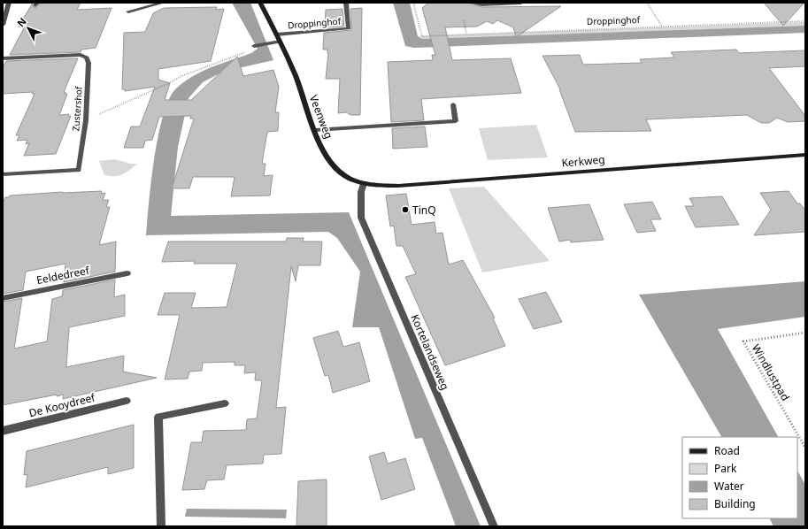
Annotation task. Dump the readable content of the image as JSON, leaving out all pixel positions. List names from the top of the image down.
{
  "streets": {
    "street": [
      "Droppinghof",
      "Zustershof",
      "Veenweg",
      "Kerkweg",
      "Eeldedreef",
      "Kortelandseweg",
      "De Kooydreef"
    ],
    "path": ["Windlustpad"]
  },
  "crossings": [
    ["Droppinghof", "Veenweg"],
    ["Veenweg", "Kerkweg"],
    ["Veenweg", "Kortelandseweg"],
    ["Kerkweg", "Kortelandseweg"]
  ],
  "places": ["TinQ"],
  "legend": [
    "Road",
    "Park",
    "Water",
    "Building"
  ],
  "north": "top left"
}
